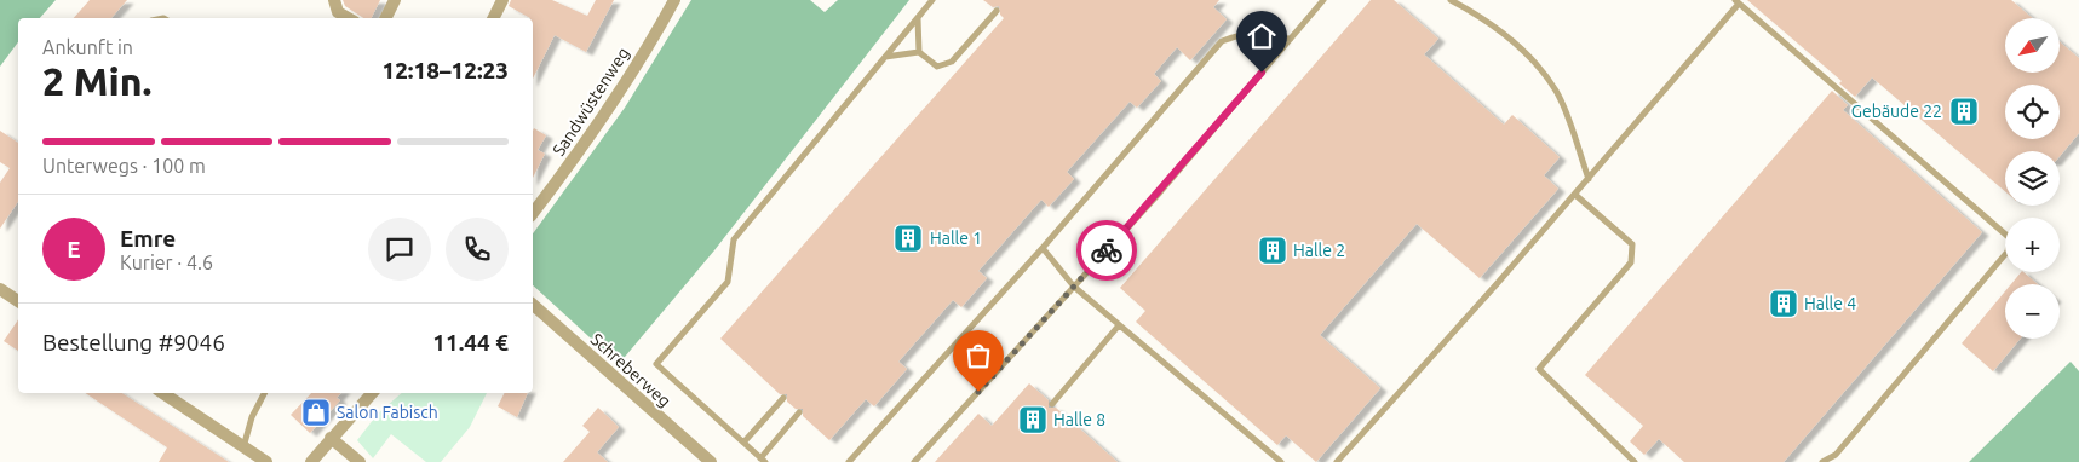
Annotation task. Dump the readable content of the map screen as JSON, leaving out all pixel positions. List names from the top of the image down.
{
  "streets": {
    "street": ["Sandwüstenweg", "Schreberweg"]
  },
  "places": {
    "building": [
      "Gebäude 22",
      "Halle 1",
      "Halle 2",
      "Halle 4",
      "Halle 8"
    ],
    "shop": ["Salon Fabisch"]
  },
  "north": "bottom left",
  "page": {
    "map_buttons": ["+", "−"],
    "heading": ["2 Min.", "Ankunft in", "12:18–12:23"],
    "panel": [
      "Emre",
      "Kurier · 4.6",
      "Bestellung #9046",
      "11.44 €"
    ],
    "bar": "Unterwegs · 100 m",
    "round": "E"
  }
}
